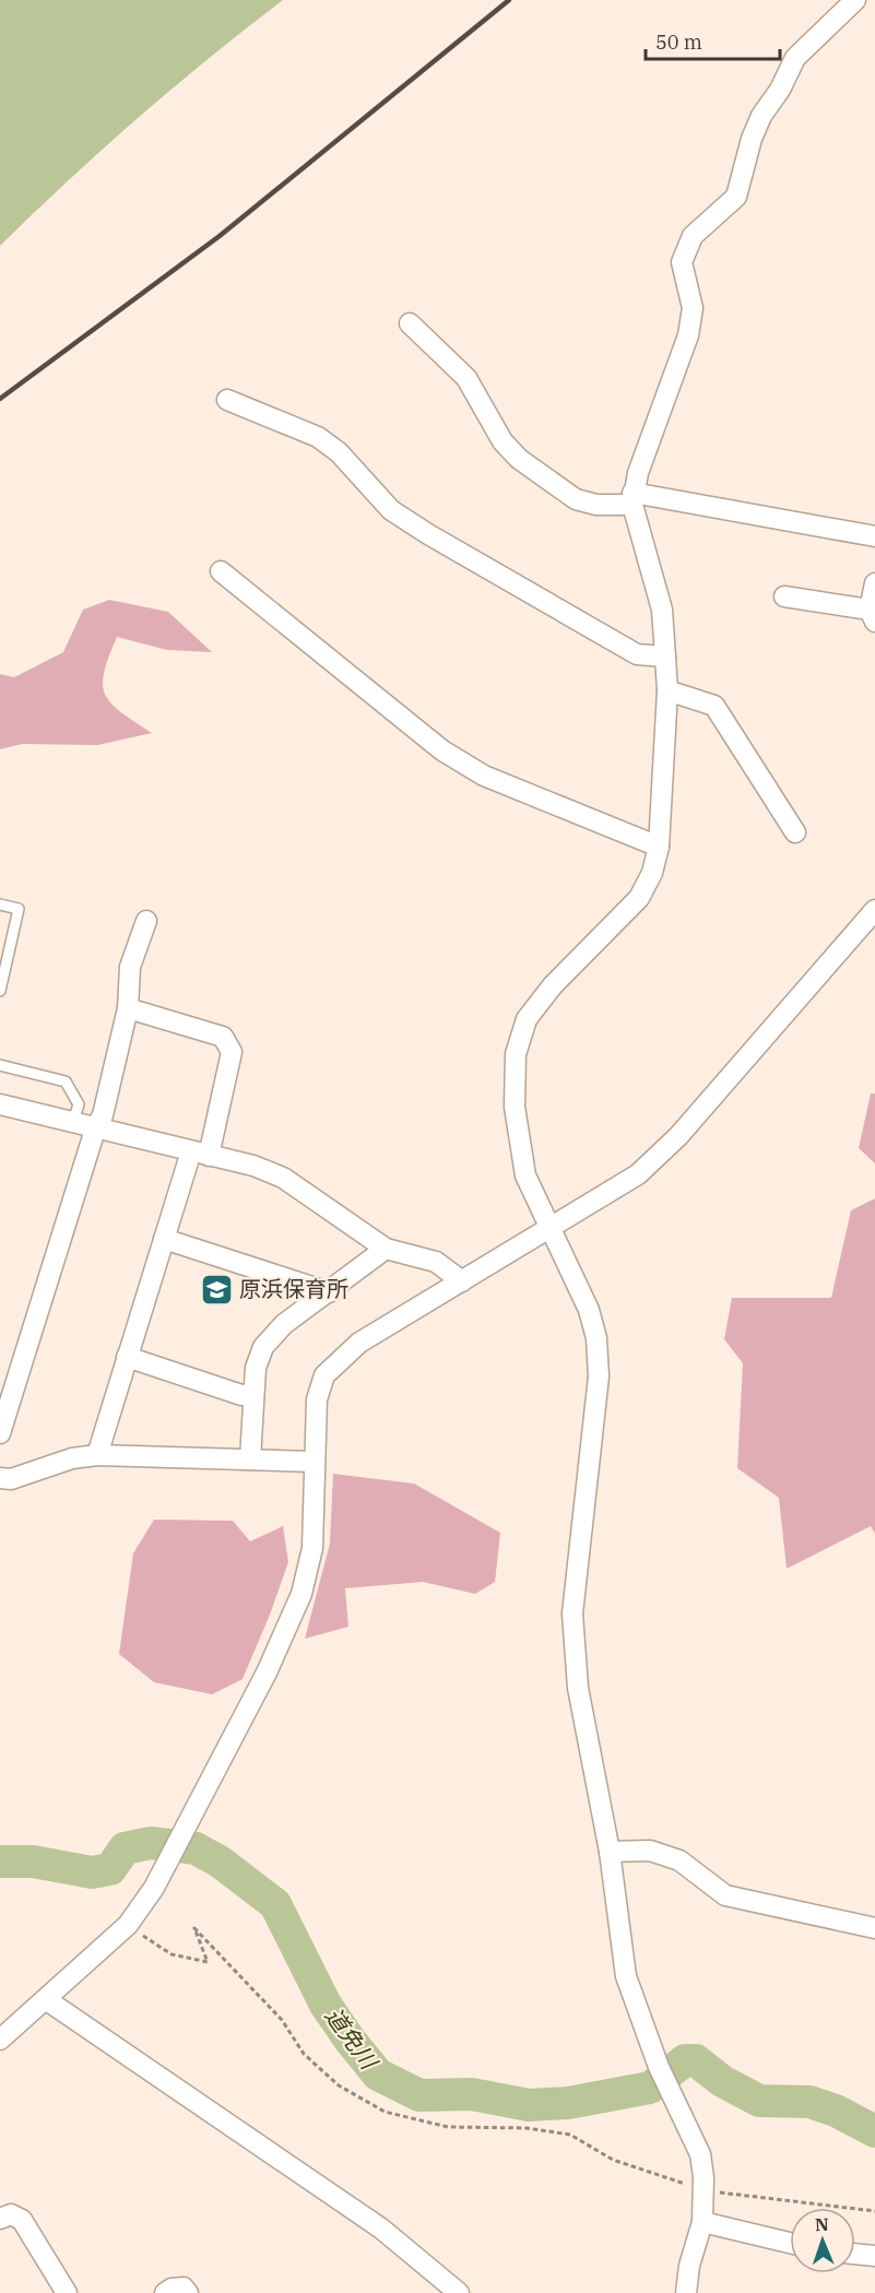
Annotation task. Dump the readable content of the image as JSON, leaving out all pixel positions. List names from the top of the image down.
{
  "water": ["道免川"],
  "places": {
    "school or university": ["原浜保育所"]
  },
  "scale_bar": "50 m",
  "north": "top"
}
